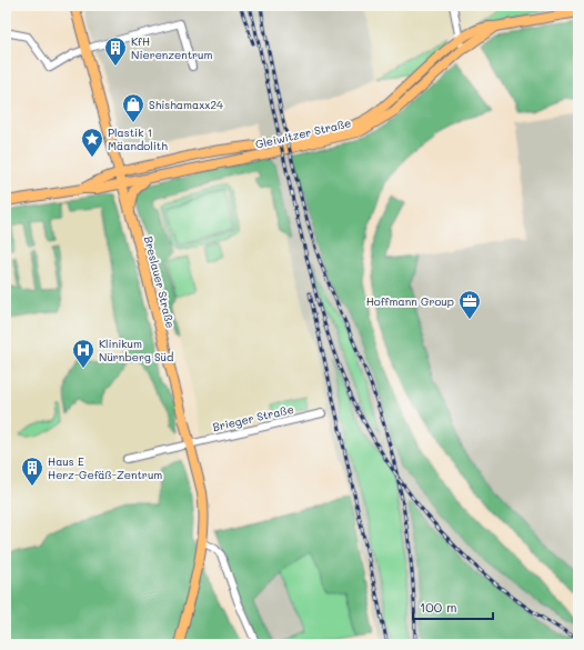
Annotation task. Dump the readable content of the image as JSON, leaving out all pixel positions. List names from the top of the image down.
{
  "streets": {
    "main road": ["Gleiwitzer Straße", "Breslauer Straße"],
    "street": ["Brieger Straße"]
  },
  "crossings": [
    ["Gleiwitzer Straße", "Breslauer Straße"],
    ["Breslauer Straße", "Brieger Straße"]
  ],
  "places": {
    "building": ["KfH Nierenzentrum", "Haus E Herz-Gefäß-Zentrum"],
    "shop": ["Shishamaxx24"],
    "place": ["Plastik 1 Mäandolith"],
    "office": ["Hoffmann Group"],
    "hospital": ["Klinikum Nürnberg Süd"]
  },
  "scale_bar": "100 m"
}
